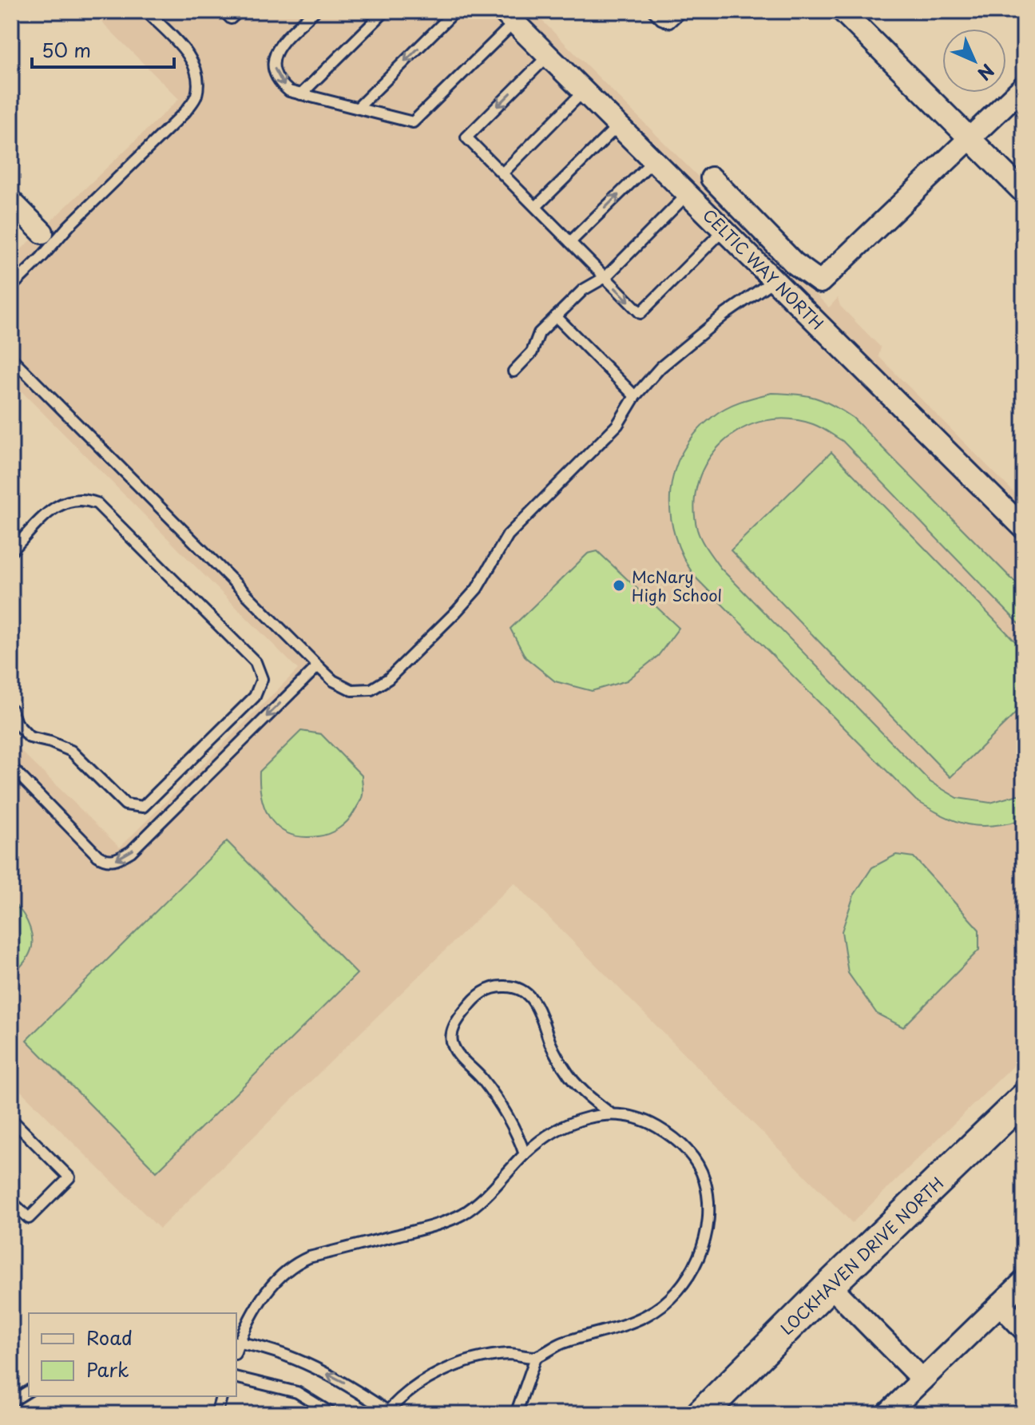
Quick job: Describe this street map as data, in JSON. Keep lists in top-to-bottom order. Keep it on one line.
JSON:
{"streets":{"street":["CELTIC WAY NORTH","LOCKHAVEN DRIVE NORTH"]},"places":["McNary High School"],"legend":["Road","Park"],"scale_bar":"50 m","north":"bottom right"}
